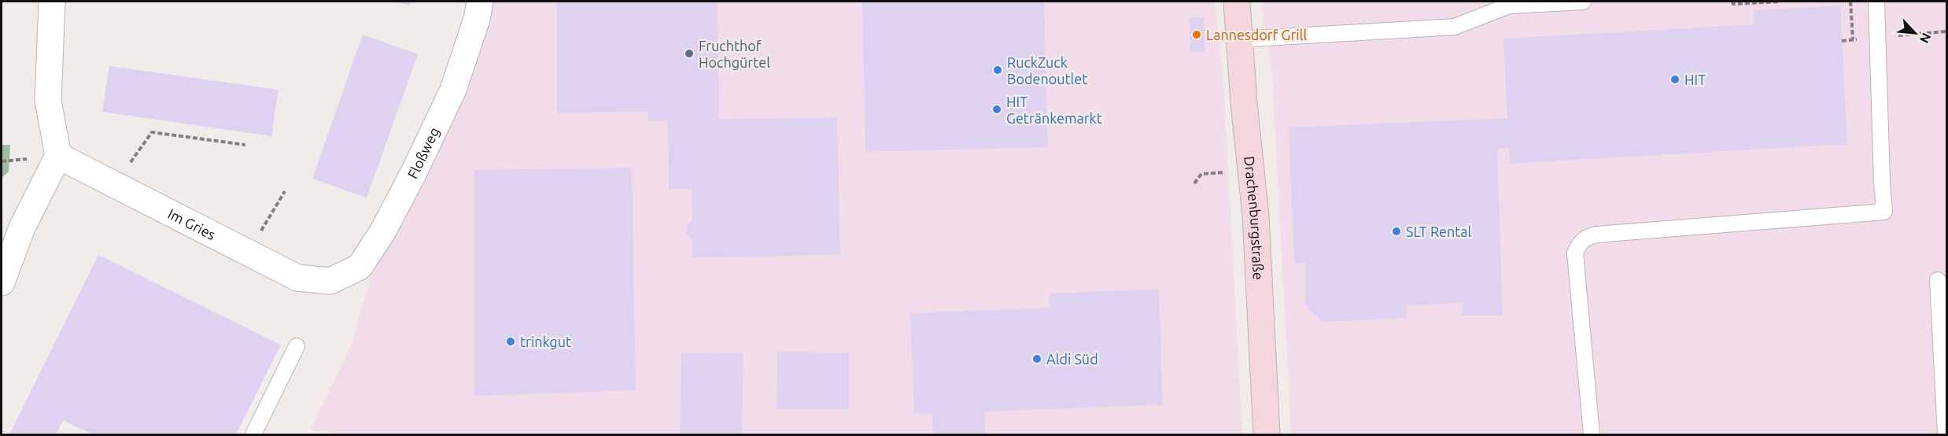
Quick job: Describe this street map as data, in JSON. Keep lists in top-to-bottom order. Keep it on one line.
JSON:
{"streets":{"street":["Floßweg","Drachenburgstraße","Im Gries"]},"crossings":[["Floßweg","Im Gries"]],"places":["Lannesdorf Grill","Fruchthof Hochgürtel","RuckZuck Bodenoutlet","HIT","HIT Getränkemarkt","SLT Rental","trinkgut","Aldi Süd"],"north":"bottom right"}
